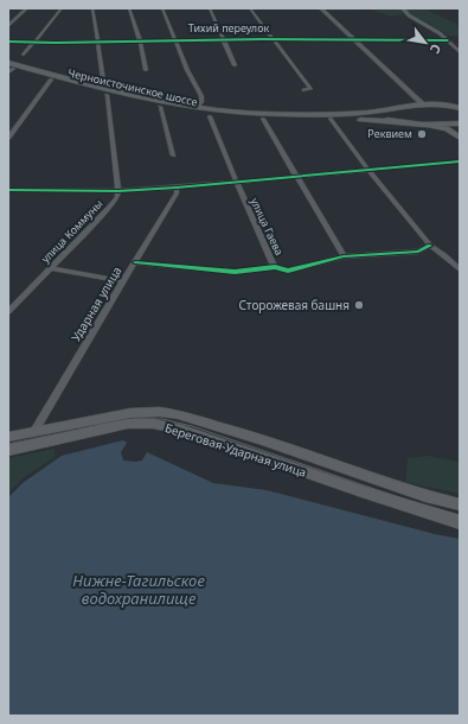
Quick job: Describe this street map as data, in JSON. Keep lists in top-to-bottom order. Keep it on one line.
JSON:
{"streets":{"main road":["Черноисточинское шоссе","Береговая-Ударная улица"],"street":["Тихий переулок","улица Гаева","улица Коммуны","Ударная улица"]},"crossings":[["Черноисточинское шоссе","улица Гаева"],["Ударная улица","Береговая-Ударная улица"]],"water":["Нижне-Тагильское водохранилище"],"places":["Реквием","Сторожевая башня"],"north":"bottom right"}
